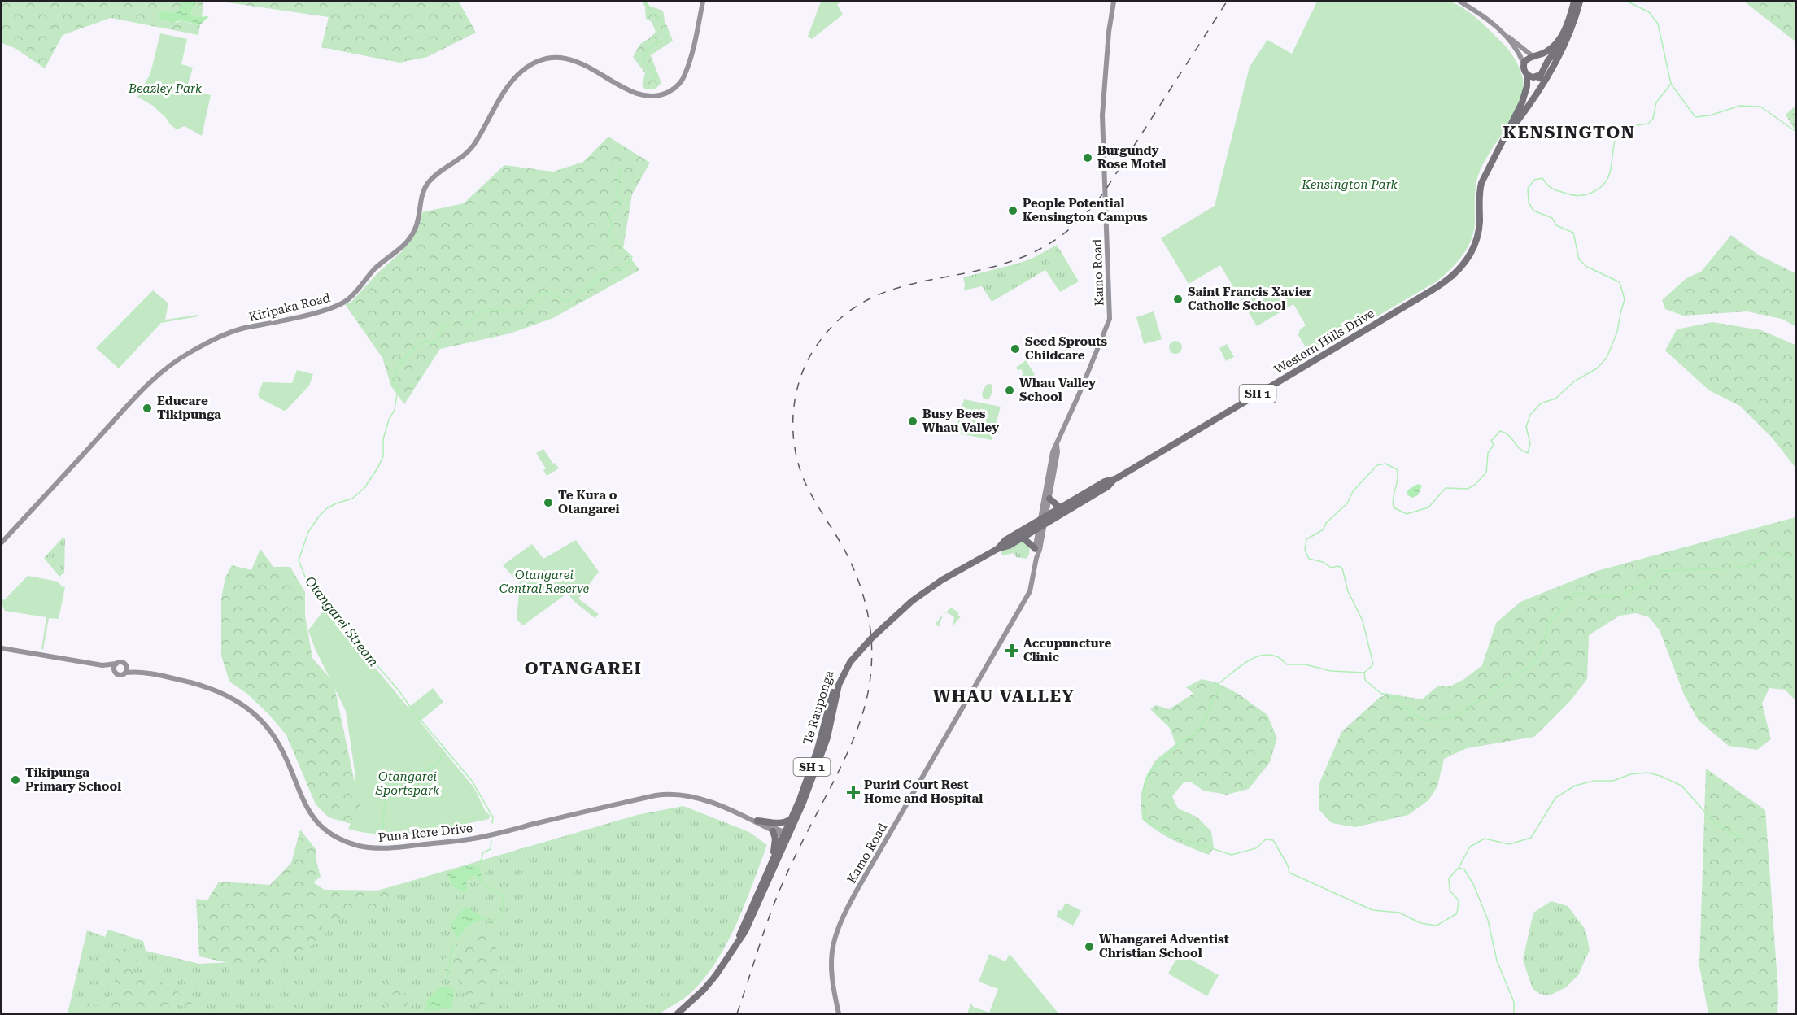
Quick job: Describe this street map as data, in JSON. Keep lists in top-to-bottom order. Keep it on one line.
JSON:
{"streets":{"highway":["Western Hills Drive","SH 1","Te Rauponga"],"main road":["Kamo Road","Kiripaka Road","Puna Rere Drive"]},"crossings":[["Kamo Road","Western Hills Drive"],["Kamo Road","Te Rauponga"],["Western Hills Drive","SH 1"],["Western Hills Drive","Te Rauponga"],["Te Rauponga","Puna Rere Drive"]],"districts":["KENSINGTON","OTANGAREI","WHAU VALLEY"],"water":["Otangarei Stream"],"parks":["Beazley Park","Kensington Park","Otangarei Central Reserve","Otangarei Sportspark"],"places":{"other":["Burgundy Rose Motel","People Potential Kensington Campus","Saint Francis Xavier Catholic School","Seed Sprouts Childcare","Whau Valley School","Educare Tikipunga","Busy Bees Whau Valley","Te Kura o Otangarei","Tikipunga Primary School","Whangarei Adventist Christian School"],"health":["Accupuncture Clinic","Puriri Court Rest Home and Hospital"]}}
